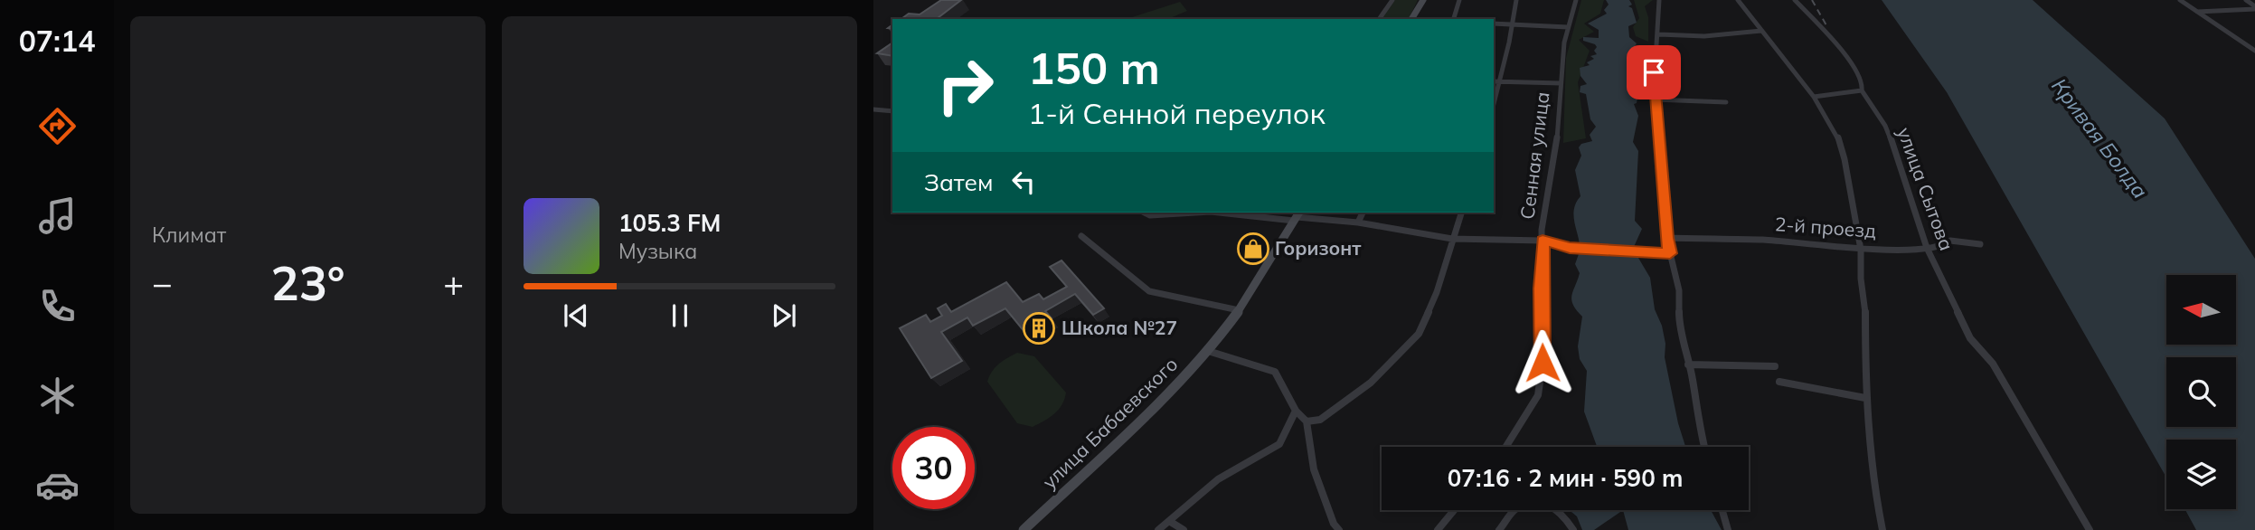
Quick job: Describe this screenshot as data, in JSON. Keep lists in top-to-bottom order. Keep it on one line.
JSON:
{"streets":{"main road":["улица Бабаевского"],"street":["Сенная улица","улица Сытова","2-й проезд"]},"crossings":[["улица Сытова","2-й проезд"]],"water":["Кривая Болда"],"places":{"shop":["Горизонт"],"building":["Школа №27"]},"north":"left","page":{"tabs":"07:14","tile":"Климат","turn":["150 m","1-й Сенной переулок"],"then":"Затем","song":["105.3 FM","Музыка"],"heat":["−","23°","+"],"limit":"30","trip":"07:16 · 2 мин · 590 m"}}
